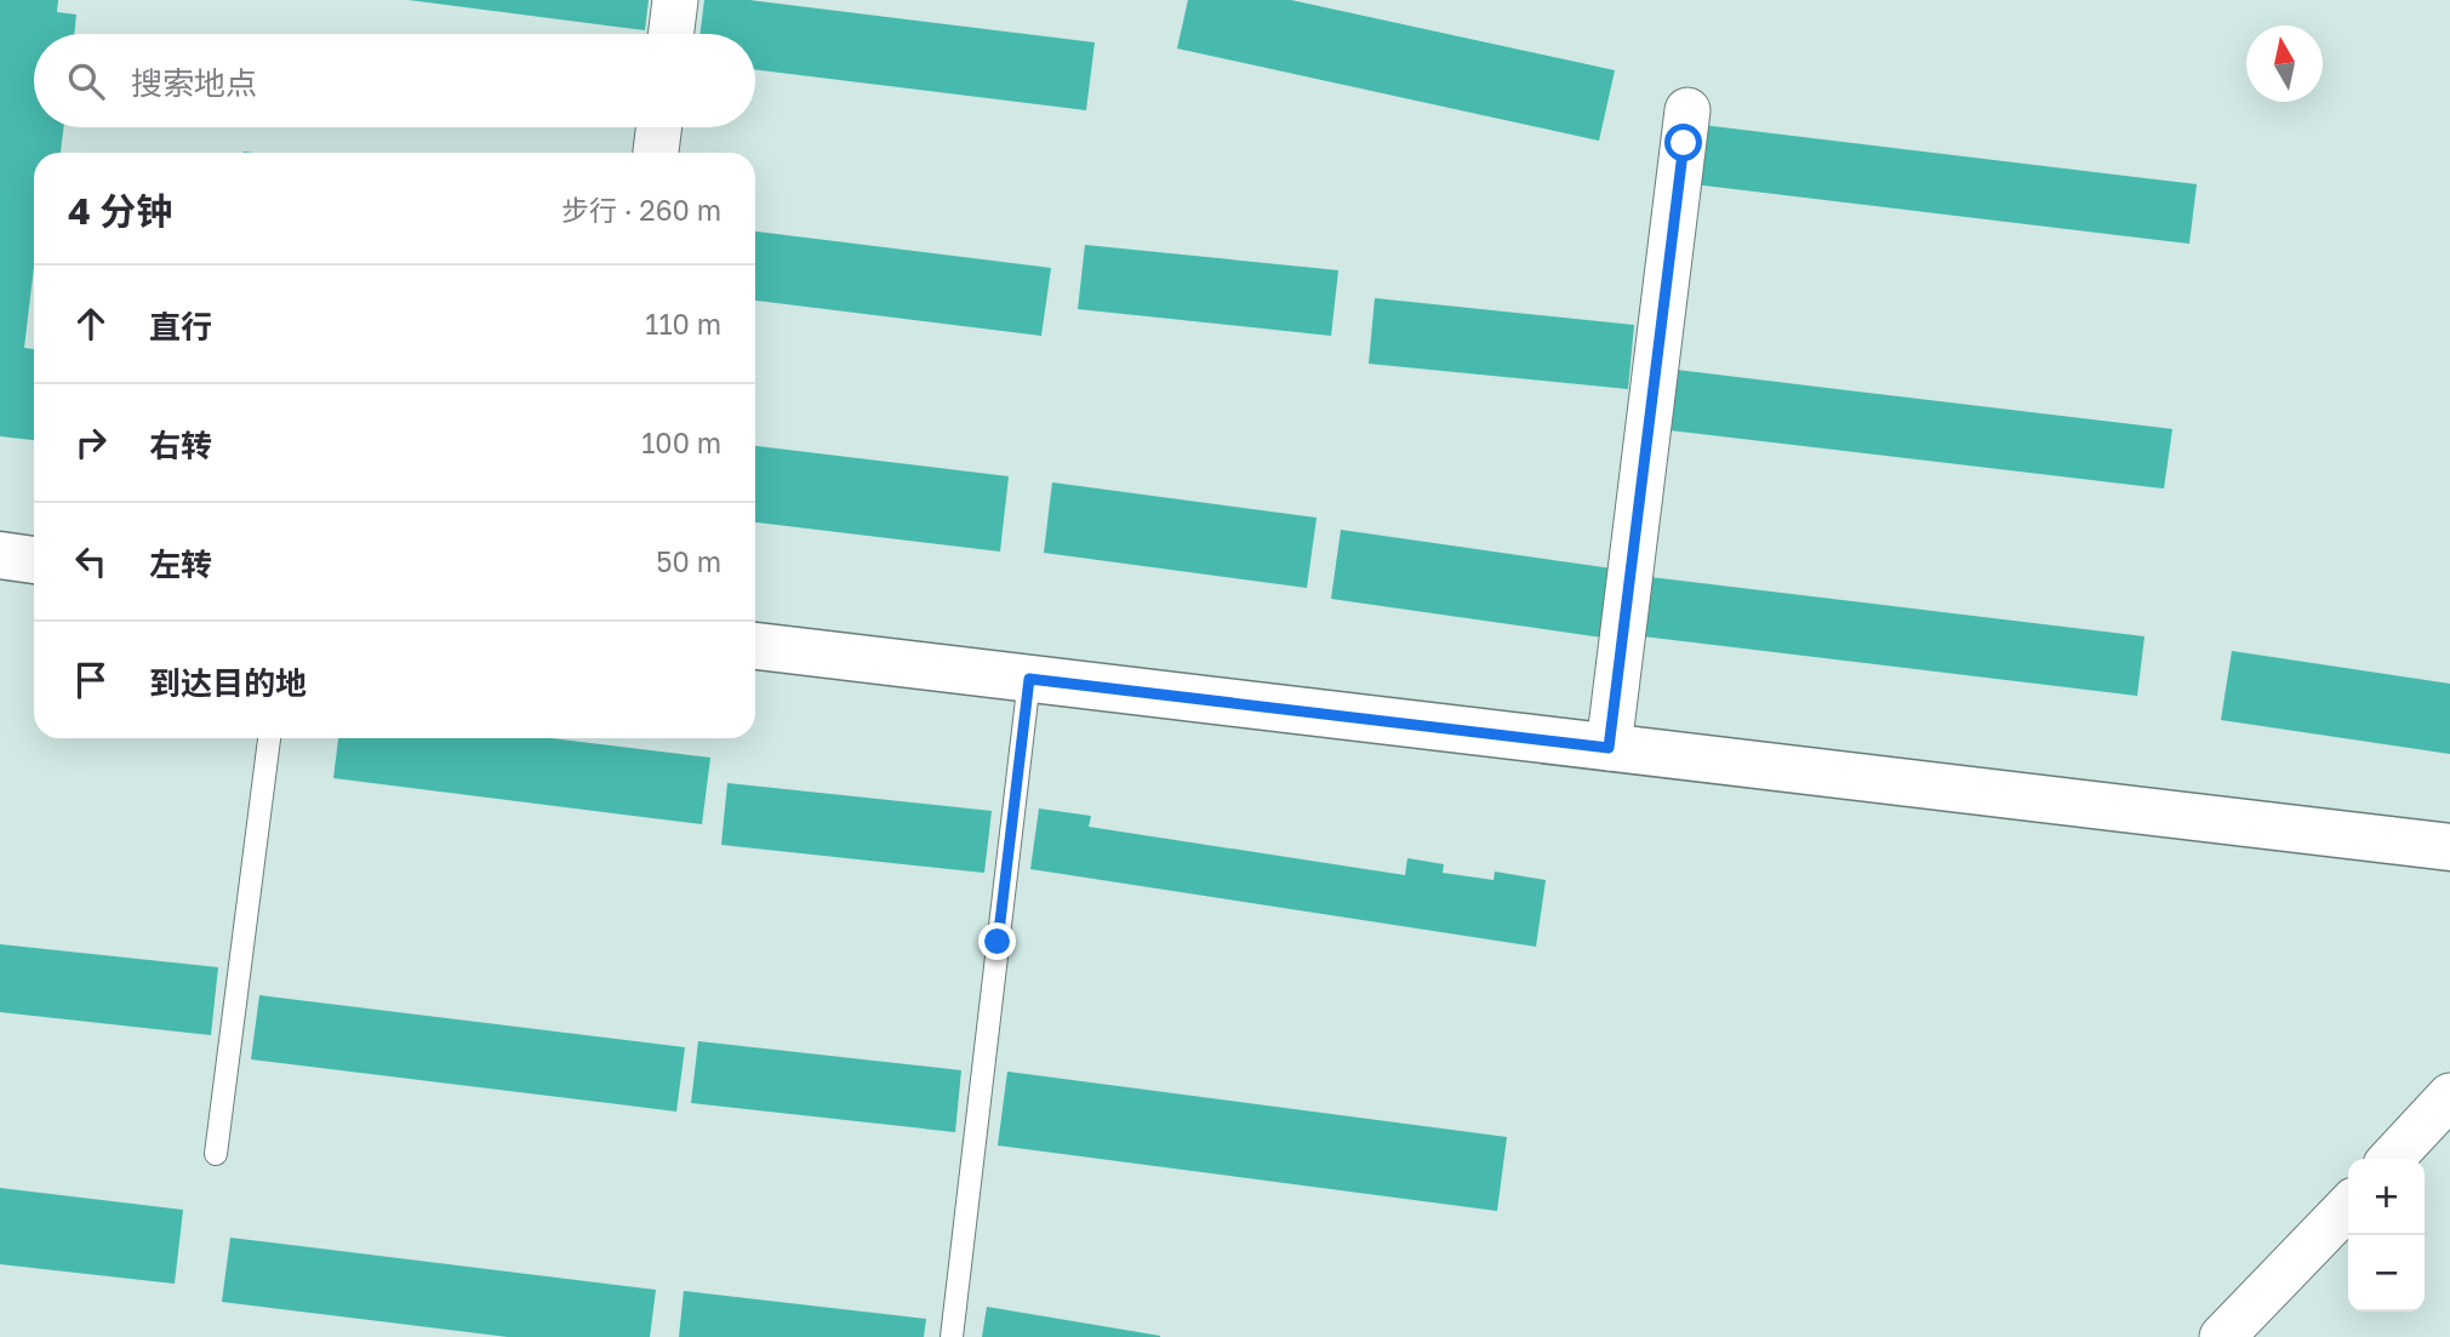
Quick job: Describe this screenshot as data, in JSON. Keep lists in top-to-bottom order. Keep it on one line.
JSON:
{"north":"top","page":{"search":"搜索地点","heading":["4 分钟","步行 · 260 m"],"list":[["直行","110 m"],["右转","100 m"],["左转","50 m"],"到达目的地"],"map_buttons":["+","−"]}}
